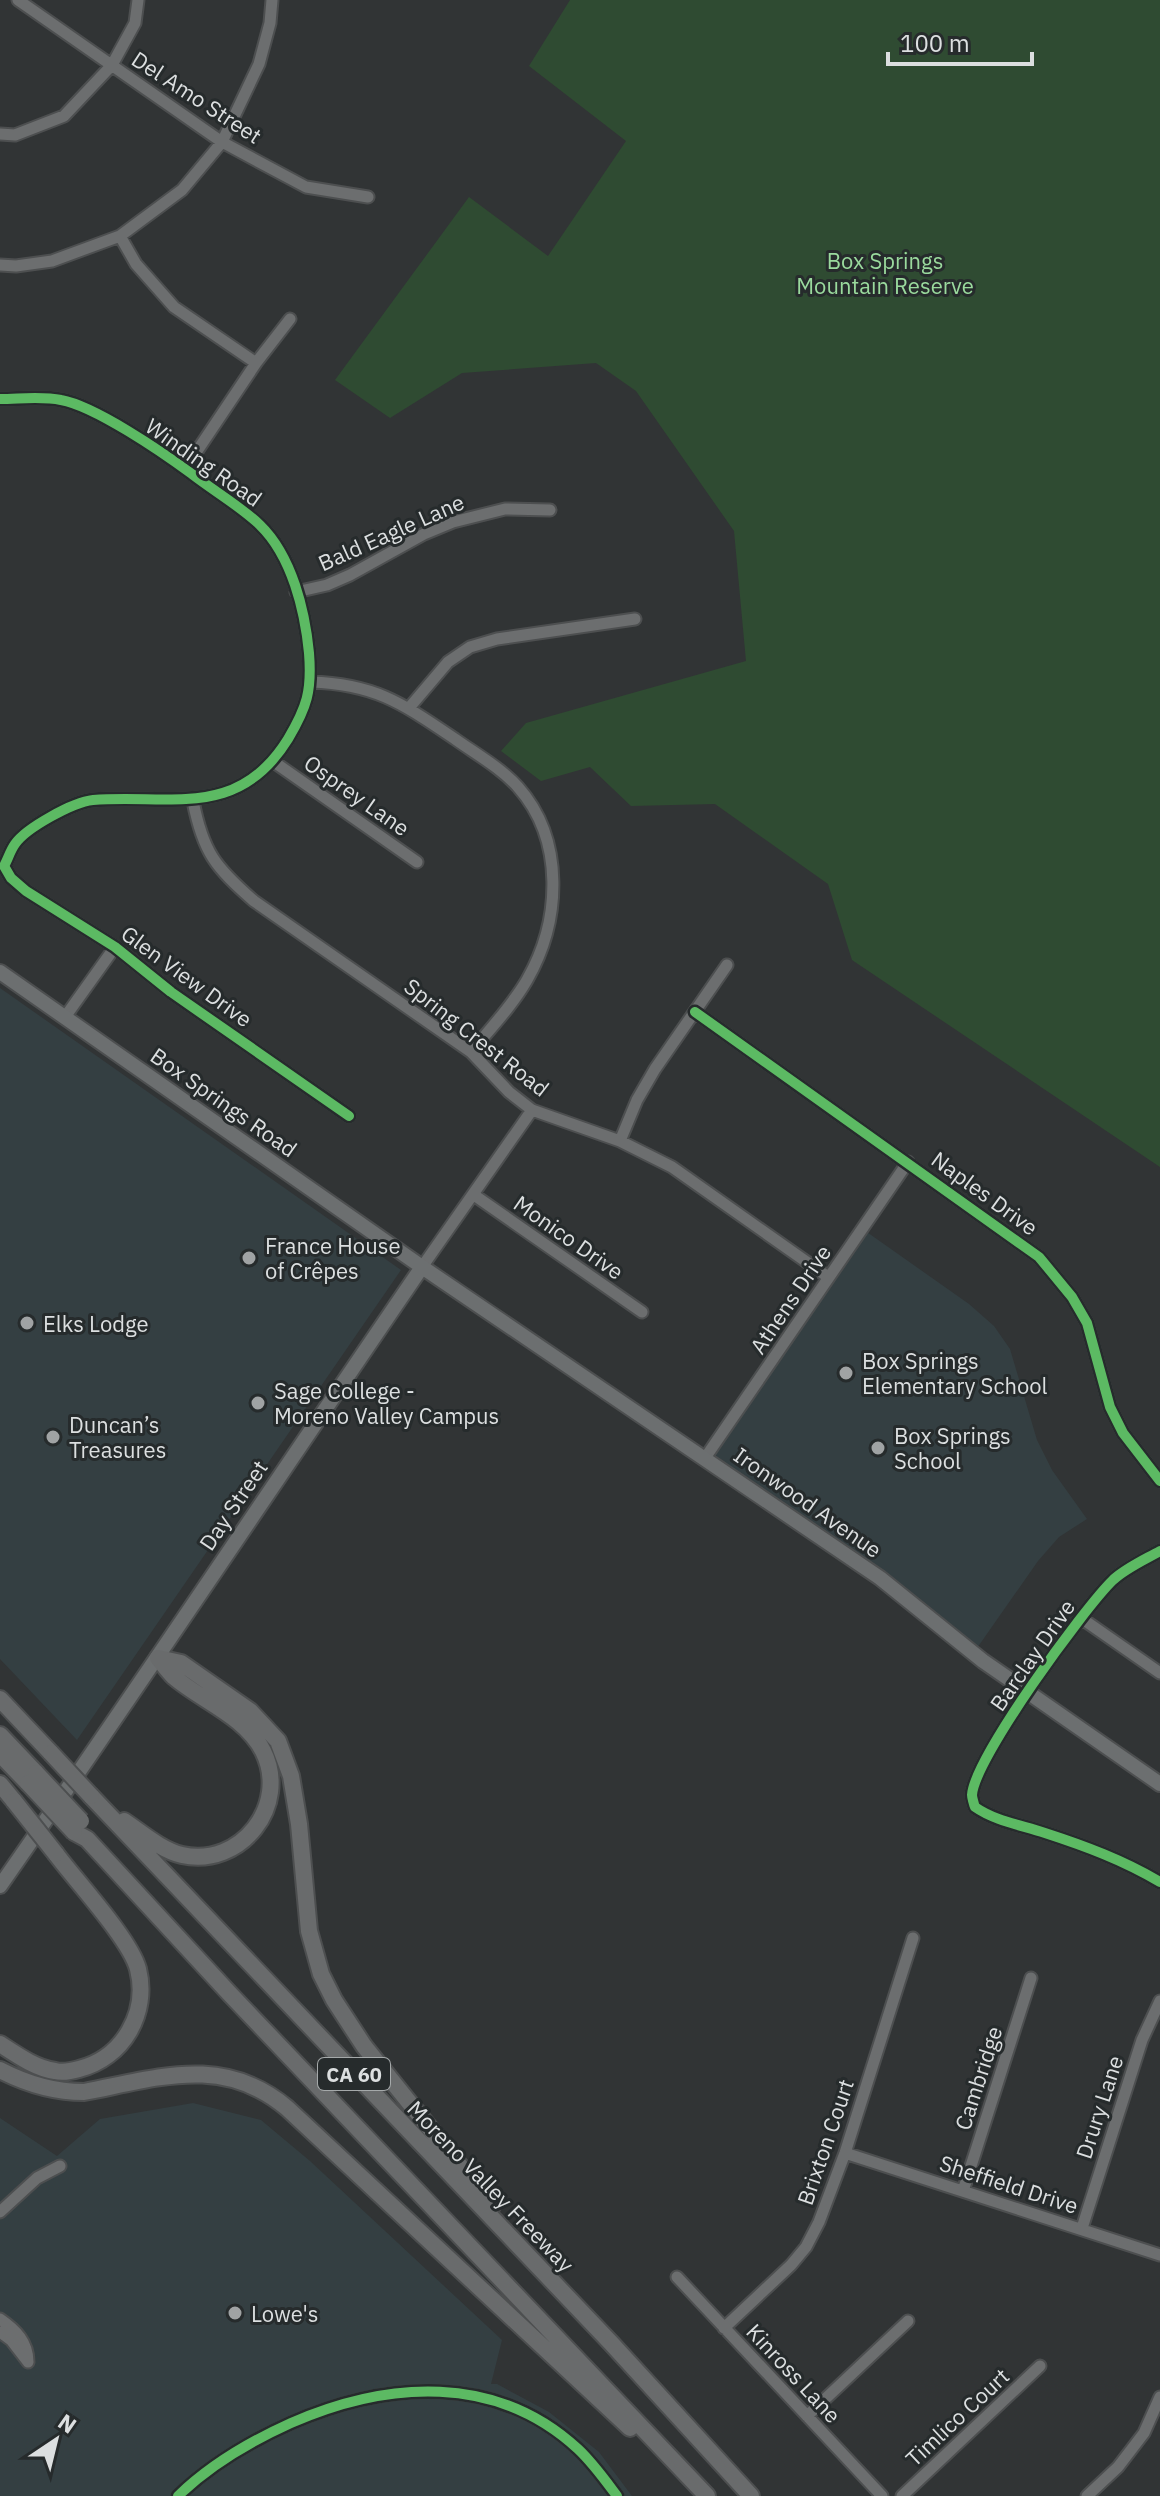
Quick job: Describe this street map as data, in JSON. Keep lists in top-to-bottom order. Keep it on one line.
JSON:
{"streets":{"highway":["CA 60","Moreno Valley Freeway"],"main road":["Box Springs Road","Ironwood Avenue","Day Street"],"street":["Del Amo Street","Winding Road","Bald Eagle Lane","Osprey Lane","Glen View Drive","Spring Crest Road","Naples Drive","Monico Drive","Athens Drive","Barclay Drive","Cambridge","Drury Lane","Brixton Court","Sheffield Drive","Kinross Lane","Timlico Court"]},"crossings":[["Winding Road","Bald Eagle Lane"],["Winding Road","Osprey Lane"],["Winding Road","Glen View Drive"],["Winding Road","Spring Crest Road"],["Spring Crest Road","Athens Drive"],["Spring Crest Road","Day Street"],["Box Springs Road","Ironwood Avenue"],["Box Springs Road","Day Street"],["Naples Drive","Athens Drive"],["Monico Drive","Day Street"],["Athens Drive","Ironwood Avenue"],["Ironwood Avenue","Day Street"],["Ironwood Avenue","Barclay Drive"],["Cambridge","Sheffield Drive"],["Drury Lane","Sheffield Drive"],["Brixton Court","Sheffield Drive"],["Brixton Court","Kinross Lane"]],"parks":["Box Springs Mountain Reserve"],"places":["France House of Crêpes","Elks Lodge","Box Springs Elementary School","Sage College - Moreno Valley Campus","Duncan’s Treasures","Box Springs School","Lowe's"],"scale_bar":"100 m","north":"top right"}
